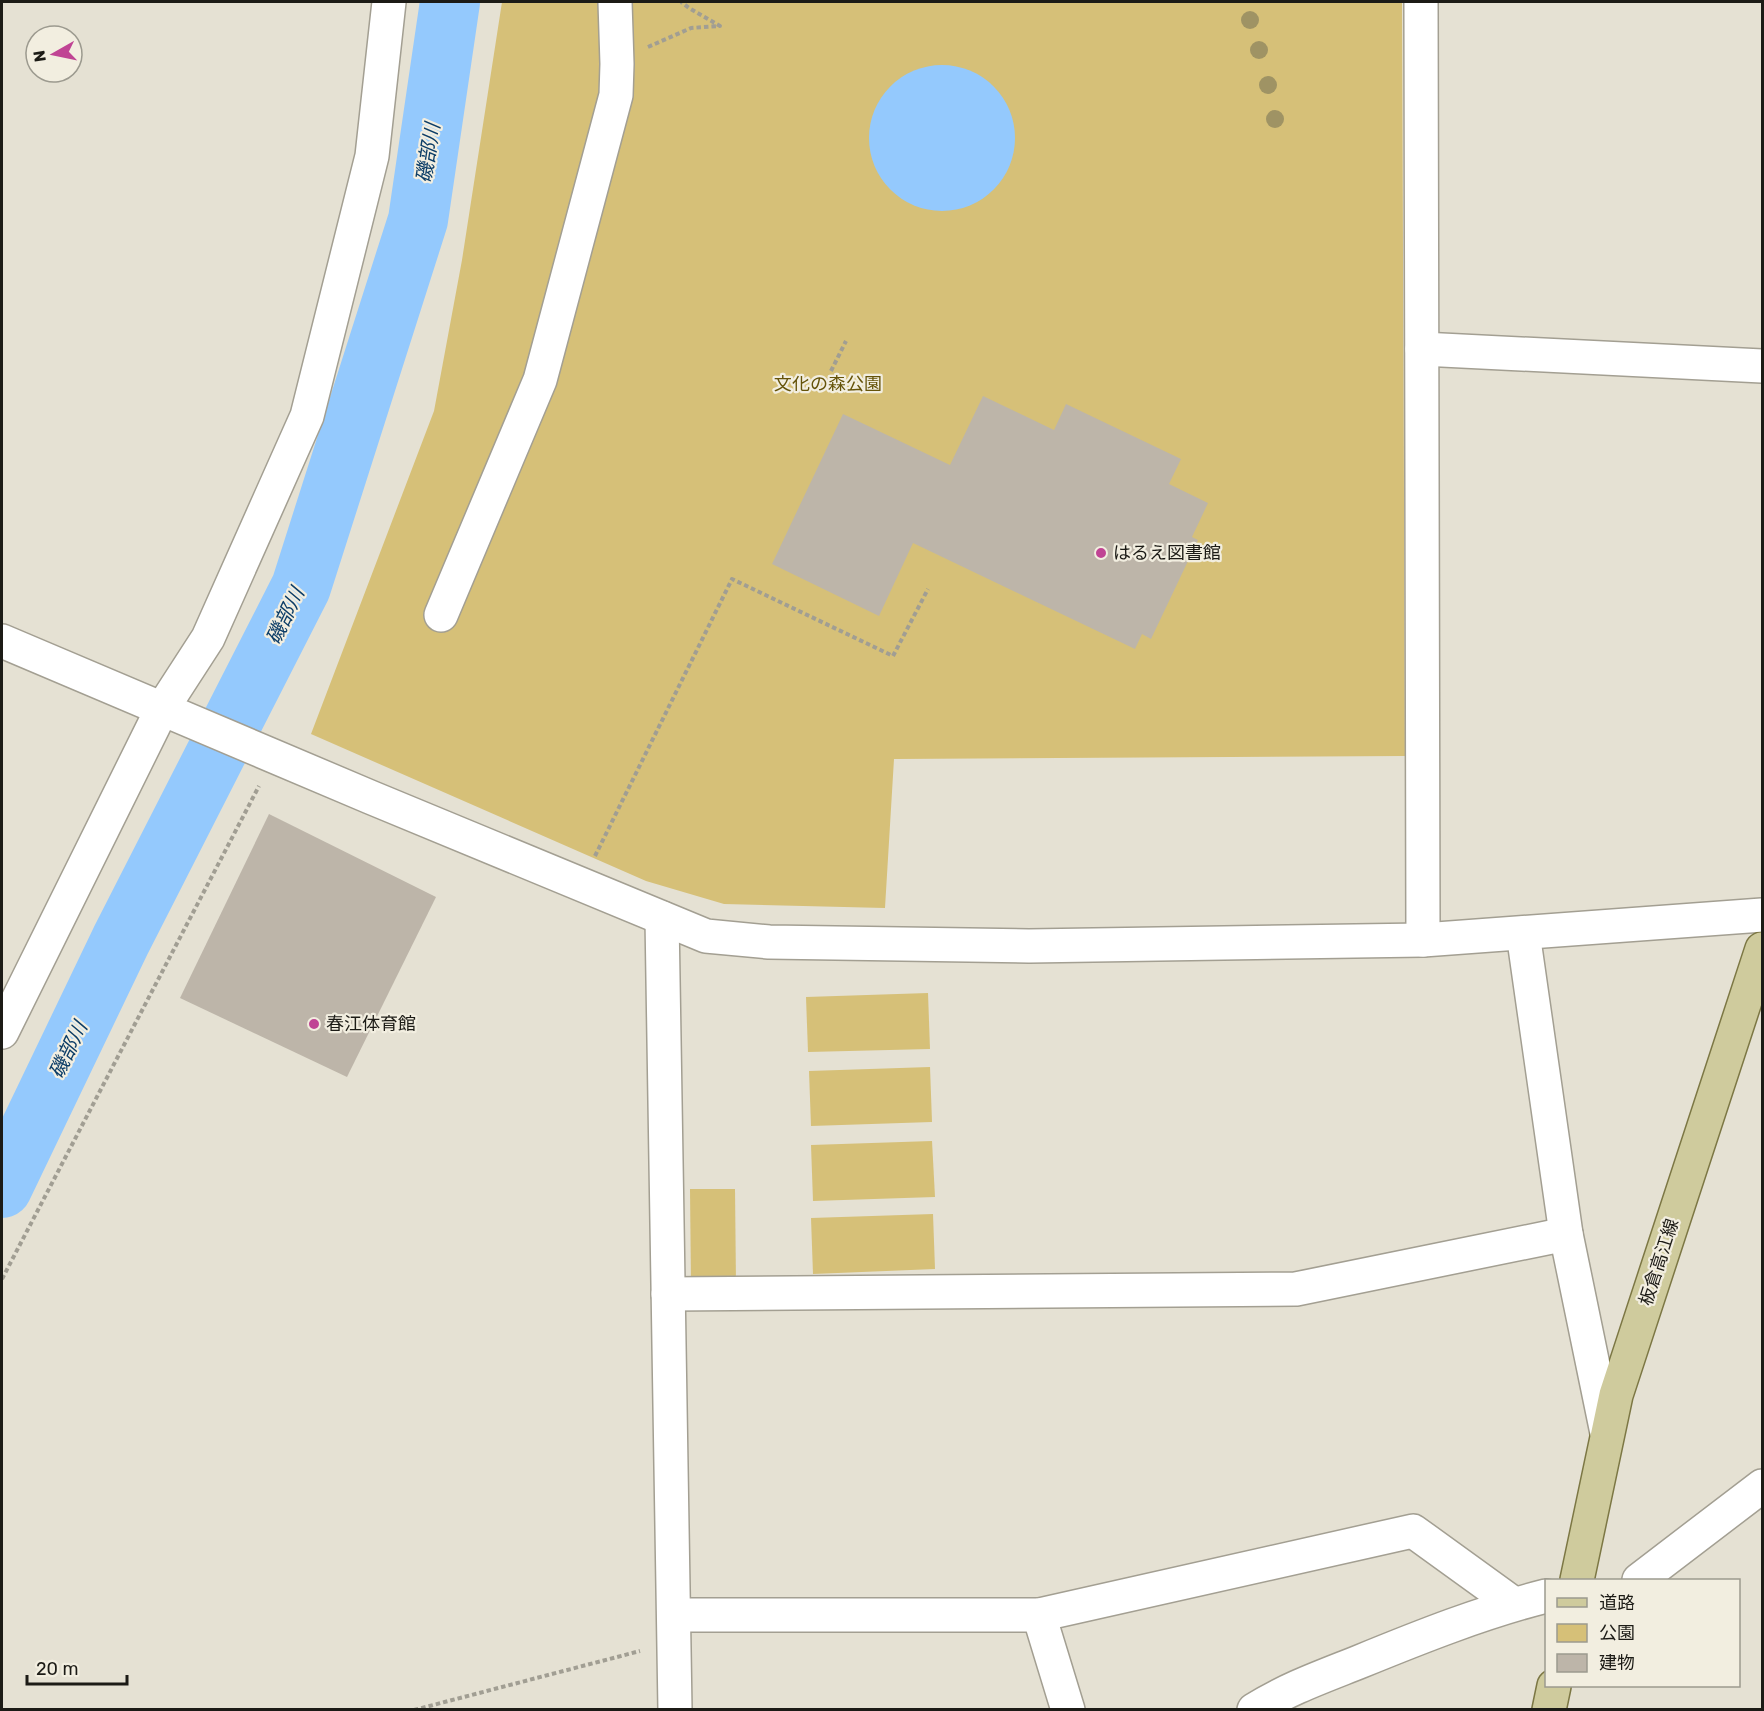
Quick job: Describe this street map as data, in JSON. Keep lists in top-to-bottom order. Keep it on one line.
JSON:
{"streets":{"main road":["板倉高江線"]},"water":["磯部川"],"parks":["文化の森公園"],"places":["はるえ図書館","春江体育館"],"legend":["道路","公園","建物"],"scale_bar":"20 m","north":"left"}
